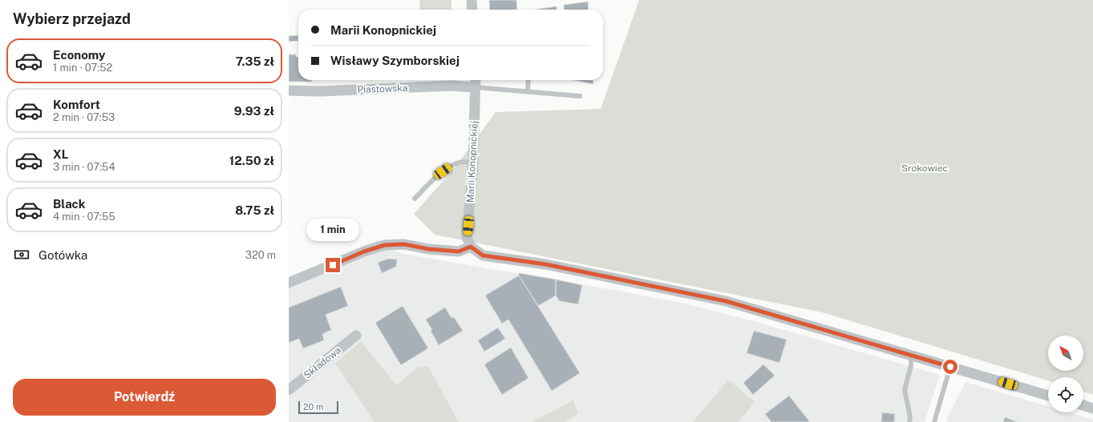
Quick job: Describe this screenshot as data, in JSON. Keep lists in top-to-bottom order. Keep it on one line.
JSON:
{"streets":{"street":["Piastowska","Marii Konopnickiej","Składowa"]},"crossings":[["Piastowska","Marii Konopnickiej"]],"parks":["Srokowiec"],"scale_bar":"20 m","north":"top left","page":{"heading":"Wybierz przejazd","banner":["Marii Konopnickiej","Wisławy Szymborskiej"],"list":[{"name":"Economy","note":"1 min · 07:52","value":"7.35 zł"},{"name":"Komfort","note":"2 min · 07:53","value":"9.93 zł"},{"name":"XL","note":"3 min · 07:54","value":"12.50 zł"},{"name":"Black","note":"4 min · 07:55","value":"8.75 zł"}],"bubble":"1 min","pay":["Gotówka","320 m"],"buttons":"Potwierdź","scale":"20 m"}}
